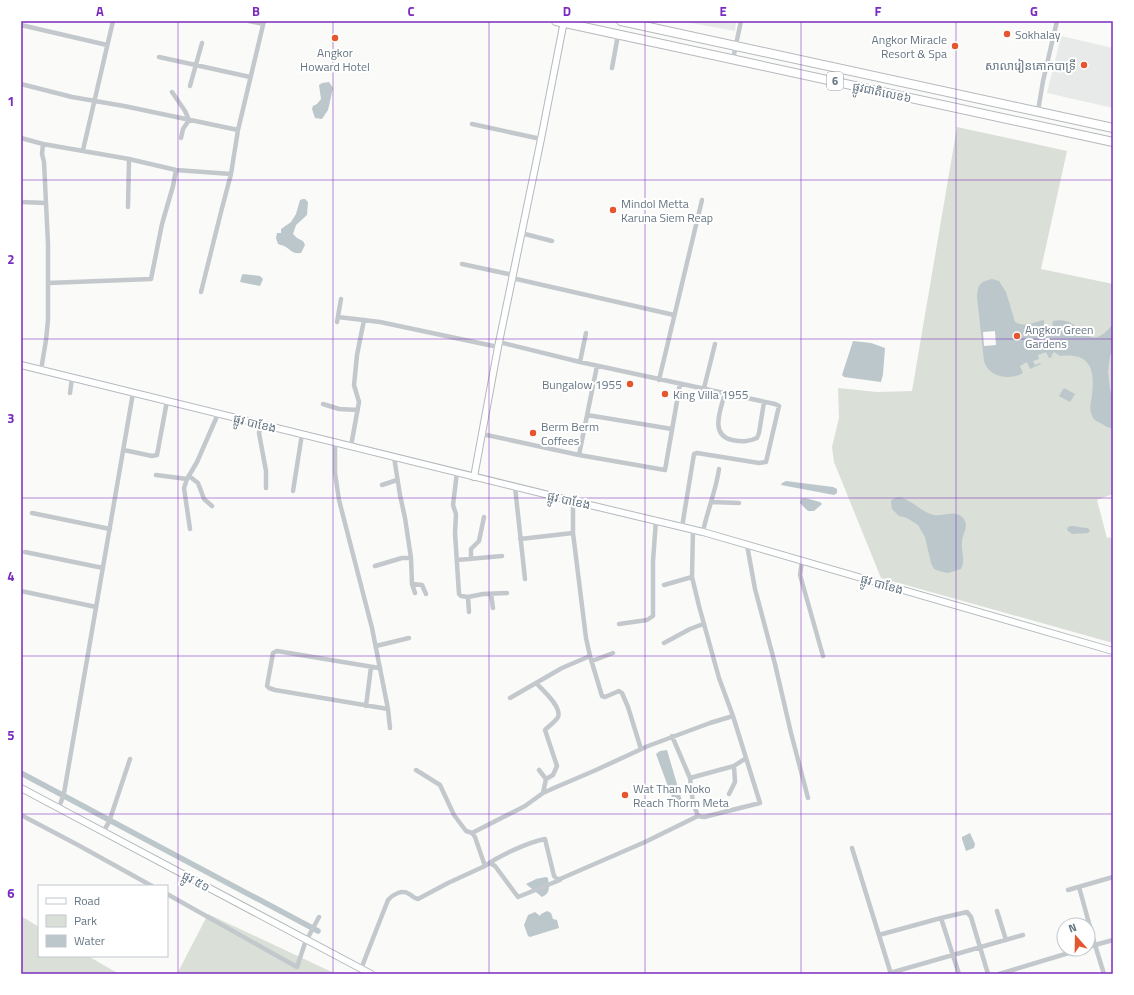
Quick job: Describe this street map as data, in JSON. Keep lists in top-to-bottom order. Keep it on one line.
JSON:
{"streets":{"highway":["6","ផ្លូវជាតិលេខ៦"],"street":["ផ្លូវ បាខែង","ផ្លូវ ៥១"]},"places":["Sokhalay","Angkor Howard Hotel","Angkor Miracle Resort & Spa","សាលារៀនគោកបាទ្រី","Mindol Metta Karuna Siem Reap","Angkor Green Gardens","Bungalow 1955","King Villa 1955","Berm Berm Coffees","Wat Than Noko Reach Thorm Meta"],"legend":["Road","Park","Water"],"north":"top","grid":{"columns":["A","B","C","D","E","F","G"],"rows":["1","2","3","4","5","6"]}}
